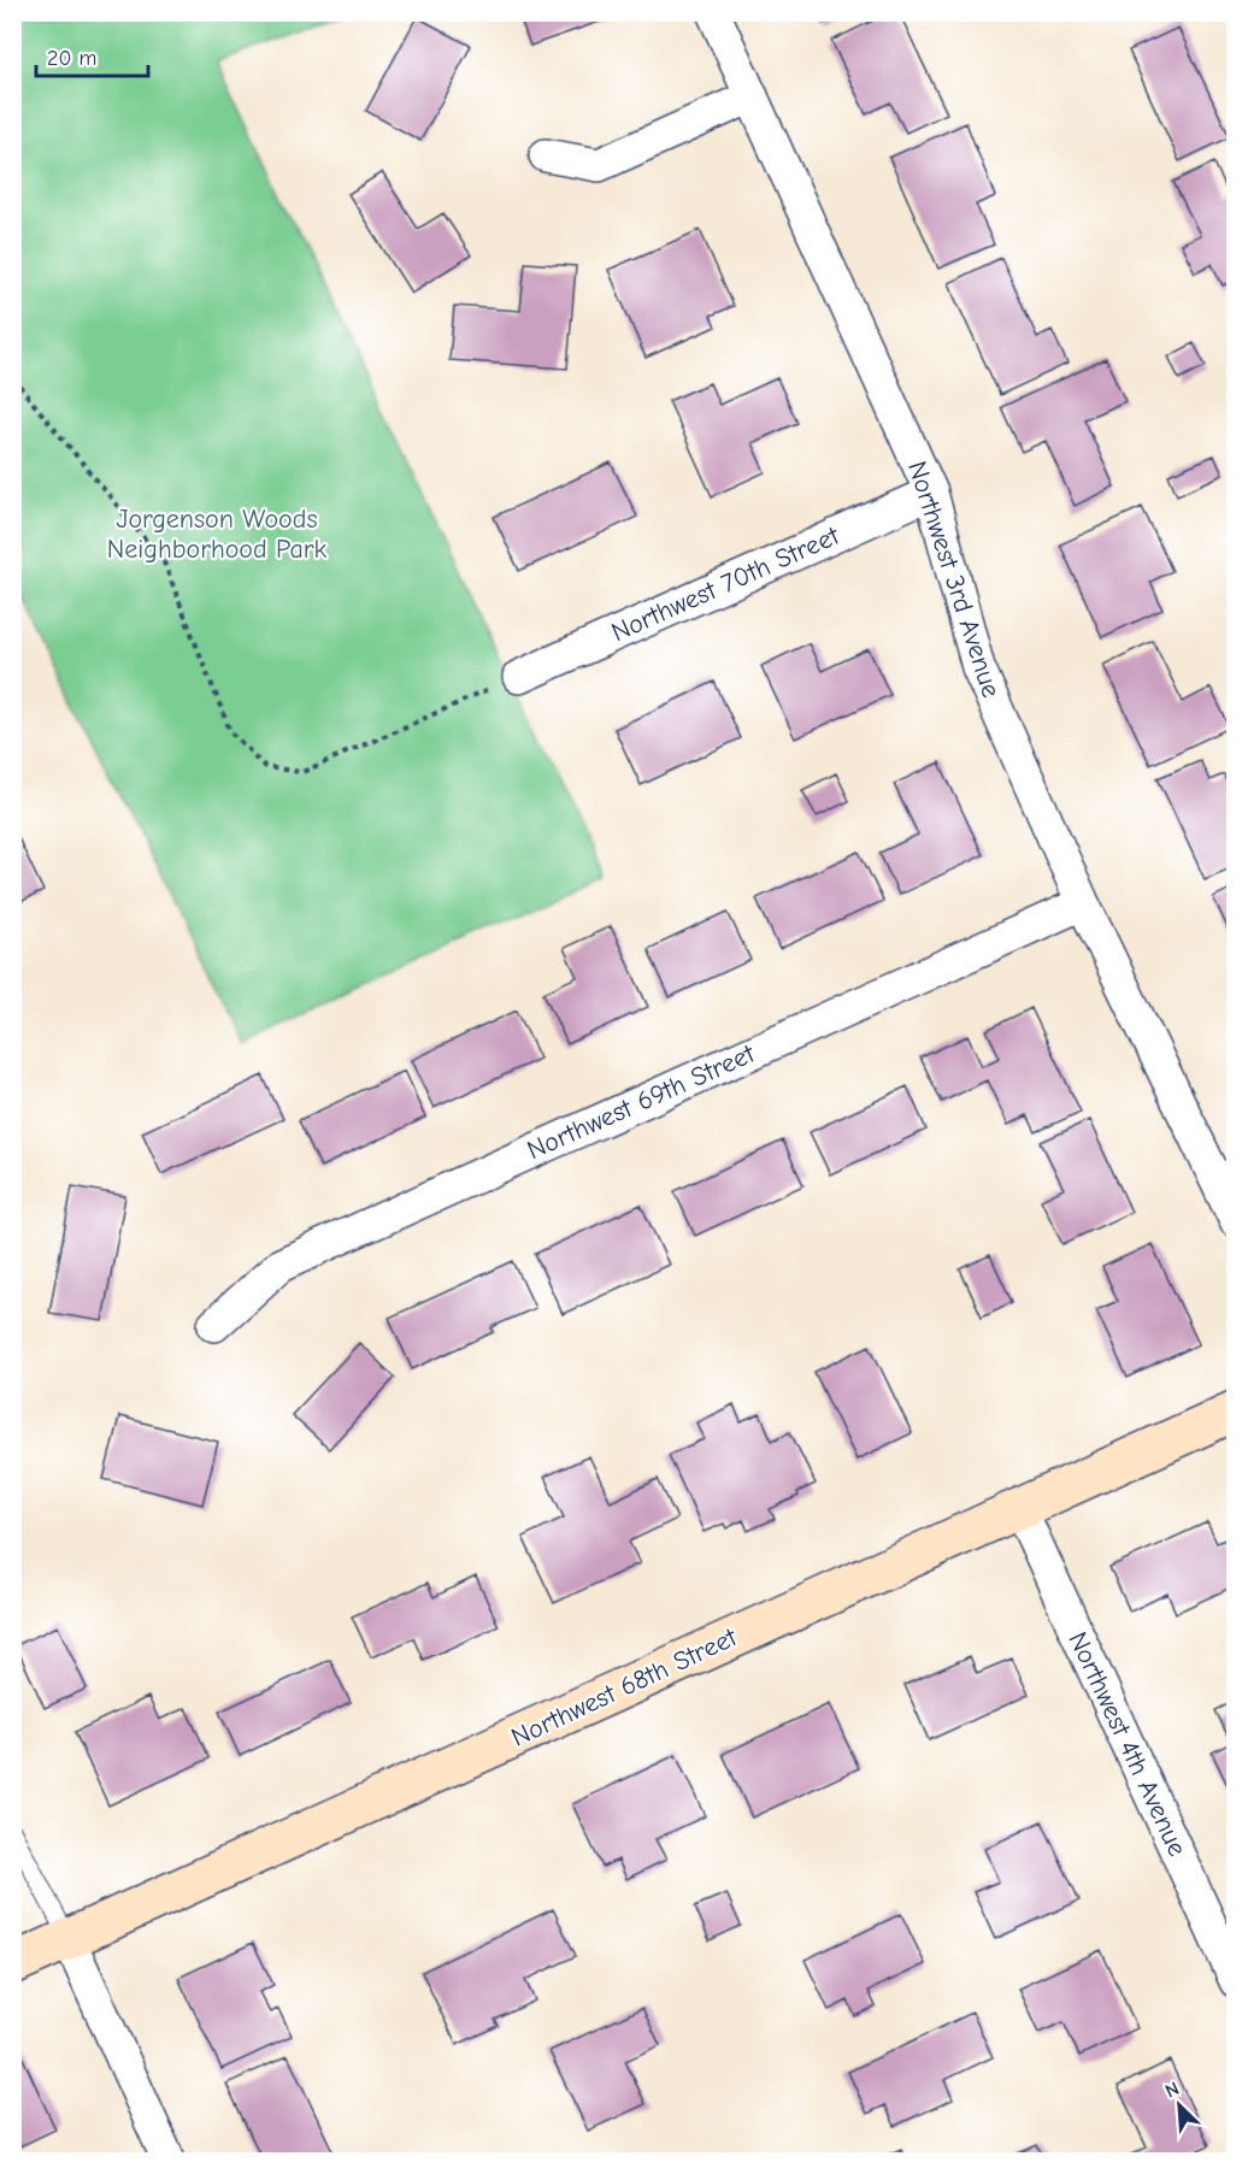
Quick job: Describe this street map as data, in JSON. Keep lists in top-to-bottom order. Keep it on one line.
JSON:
{"streets":{"street":["Northwest 3rd Avenue","Northwest 70th Street","Northwest 69th Street","Northwest 68th Street","Northwest 4th Avenue"]},"crossings":[["Northwest 3rd Avenue","Northwest 70th Street"],["Northwest 3rd Avenue","Northwest 69th Street"],["Northwest 68th Street","Northwest 4th Avenue"]],"parks":["Jorgenson Woods Neighborhood Park"],"scale_bar":"20 m","north":"top left"}
